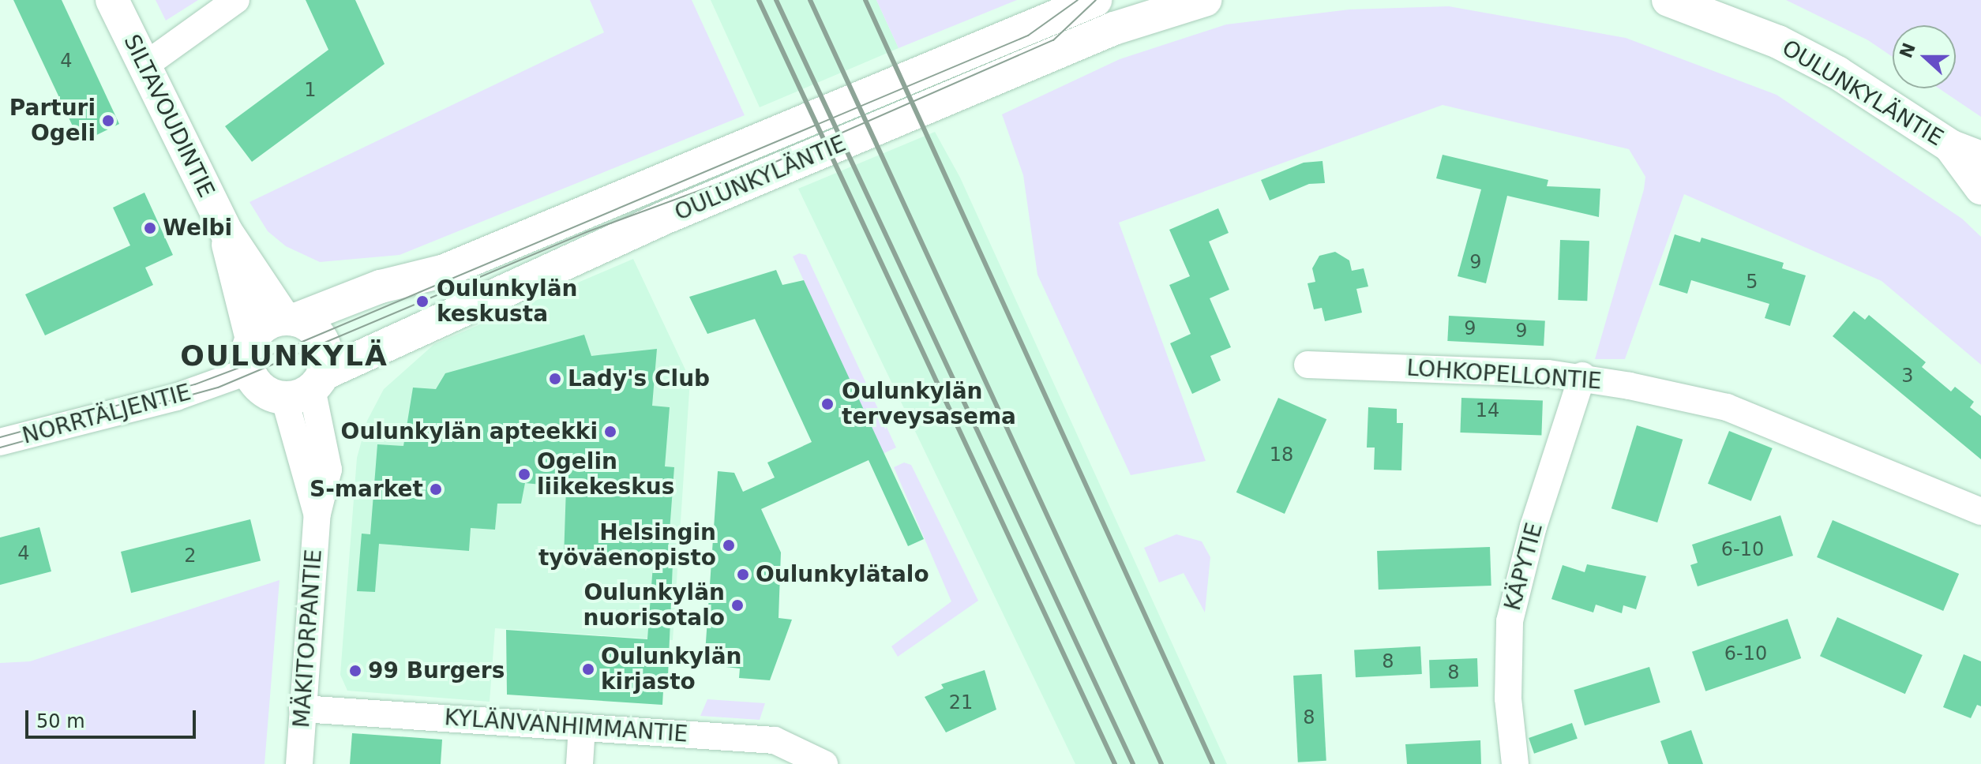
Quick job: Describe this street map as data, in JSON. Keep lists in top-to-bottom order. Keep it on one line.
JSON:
{"streets":{"main road":["OULUNKYLÄNTIE","SILTAVOUDINTIE"],"street":["LOHKOPELLONTIE","NORRTÄLJENTIE","KÄPYTIE","MÄKITORPANTIE","KYLÄNVANHIMMANTIE"]},"crossings":[["OULUNKYLÄNTIE","SILTAVOUDINTIE"],["OULUNKYLÄNTIE","NORRTÄLJENTIE"],["OULUNKYLÄNTIE","MÄKITORPANTIE"],["SILTAVOUDINTIE","NORRTÄLJENTIE"],["SILTAVOUDINTIE","MÄKITORPANTIE"],["LOHKOPELLONTIE","KÄPYTIE"],["NORRTÄLJENTIE","MÄKITORPANTIE"],["MÄKITORPANTIE","KYLÄNVANHIMMANTIE"]],"districts":["OULUNKYLÄ"],"places":["Parturi Ogeli","Welbi","Oulunkylän keskusta","Lady's Club","Oulunkylän terveysasema","Oulunkylän apteekki","Ogelin liikekeskus","S-market","Helsingin työväenopisto","Oulunkylätalo","Oulunkylän nuorisotalo","Oulunkylän kirjasto","99 Burgers"],"house_numbers":["4","1","9","5","9","9","3","14","18","6-10","4","2","6-10","8","8","21","8"],"scale_bar":"50 m","north":"left"}
